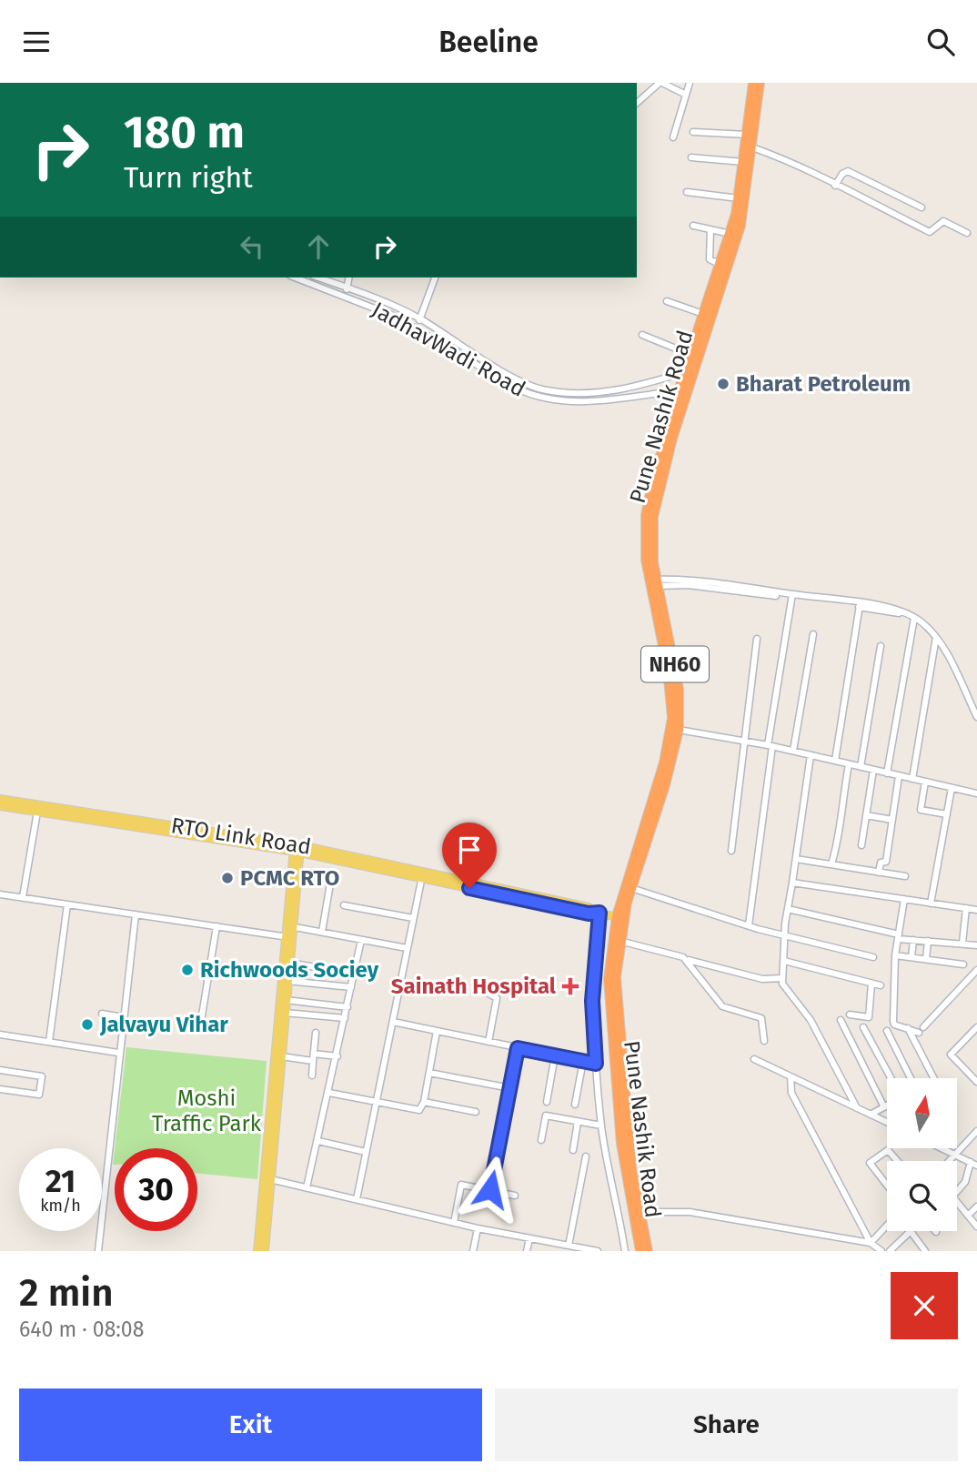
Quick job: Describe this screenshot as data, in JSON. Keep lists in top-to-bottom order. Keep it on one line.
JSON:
{"streets":{"highway":["Pune Nashik Road","NH60"],"main road":["RTO Link Road"],"street":["JadhavWadi Road"]},"crossings":[["JadhavWadi Road","Pune Nashik Road"],["Pune Nashik Road","RTO Link Road"]],"parks":["Moshi Traffic Park"],"places":{"other":["Bharat Petroleum","PCMC RTO","Richwoods Sociey","Jalvayu Vihar"],"health":["Sainath Hospital"]},"north":"top","page":{"header":"Beeline","turn":["180 m","Turn right"],"speed":"21 km/h","limit":"30","heading":["2 min","640 m · 08:08"],"buttons":["Exit","Share"]}}
